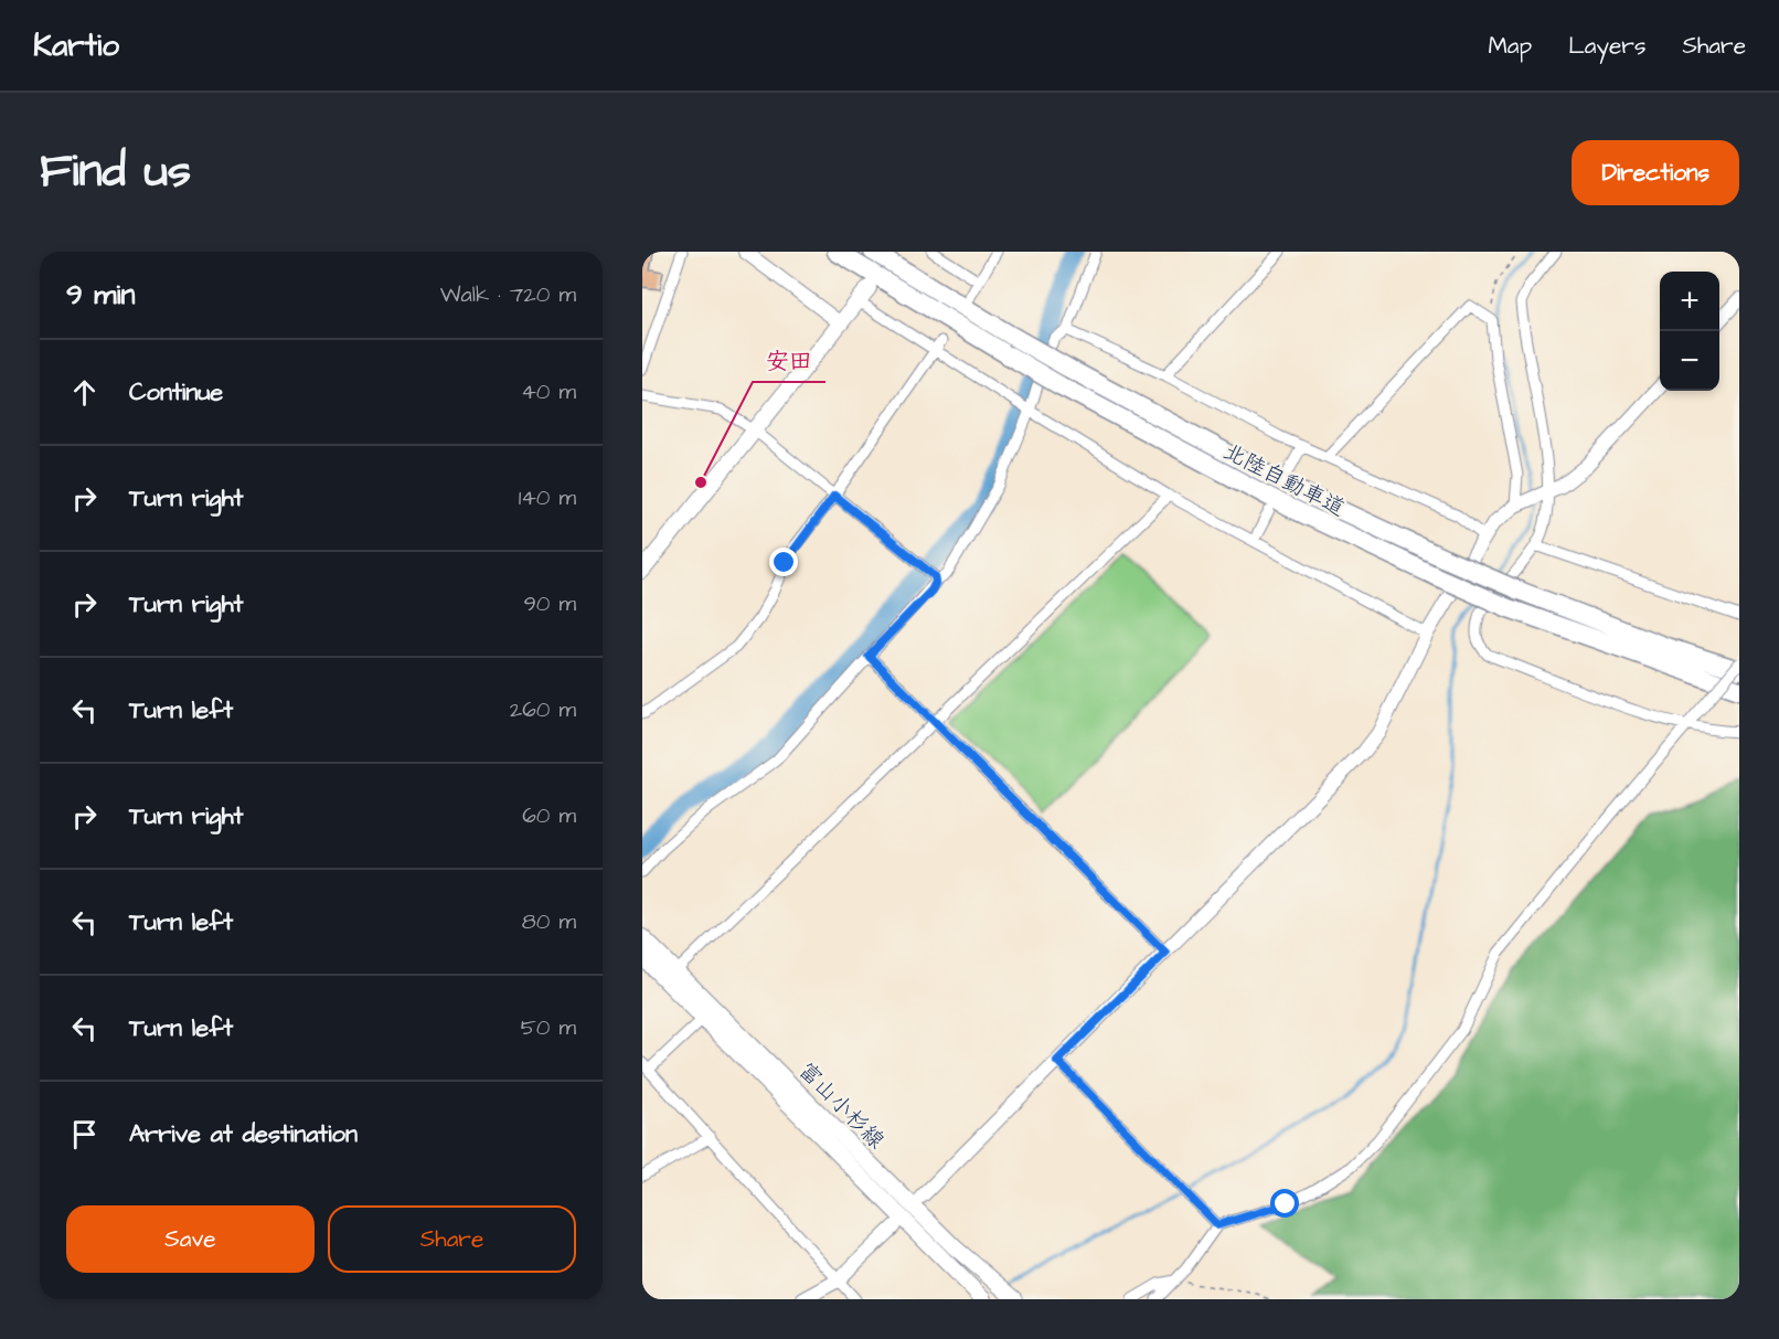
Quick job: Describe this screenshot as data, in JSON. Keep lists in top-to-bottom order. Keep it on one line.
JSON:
{"streets":{"highway":["北陸自動車道"],"main road":["富山小杉線"]},"places":["安田"],"page":{"header":"Kartio","nav":["Map","Layers","Share"],"title":"Find us","buttons":["Directions",["Save","Share"]],"heading":["9 min","Walk · 720 m"],"map_buttons":["+","−"],"list":[["Continue","40 m"],["Turn right","140 m"],["Turn right","90 m"],["Turn left","260 m"],["Turn right","60 m"],["Turn left","80 m"],["Turn left","50 m"],"Arrive at destination"]}}
